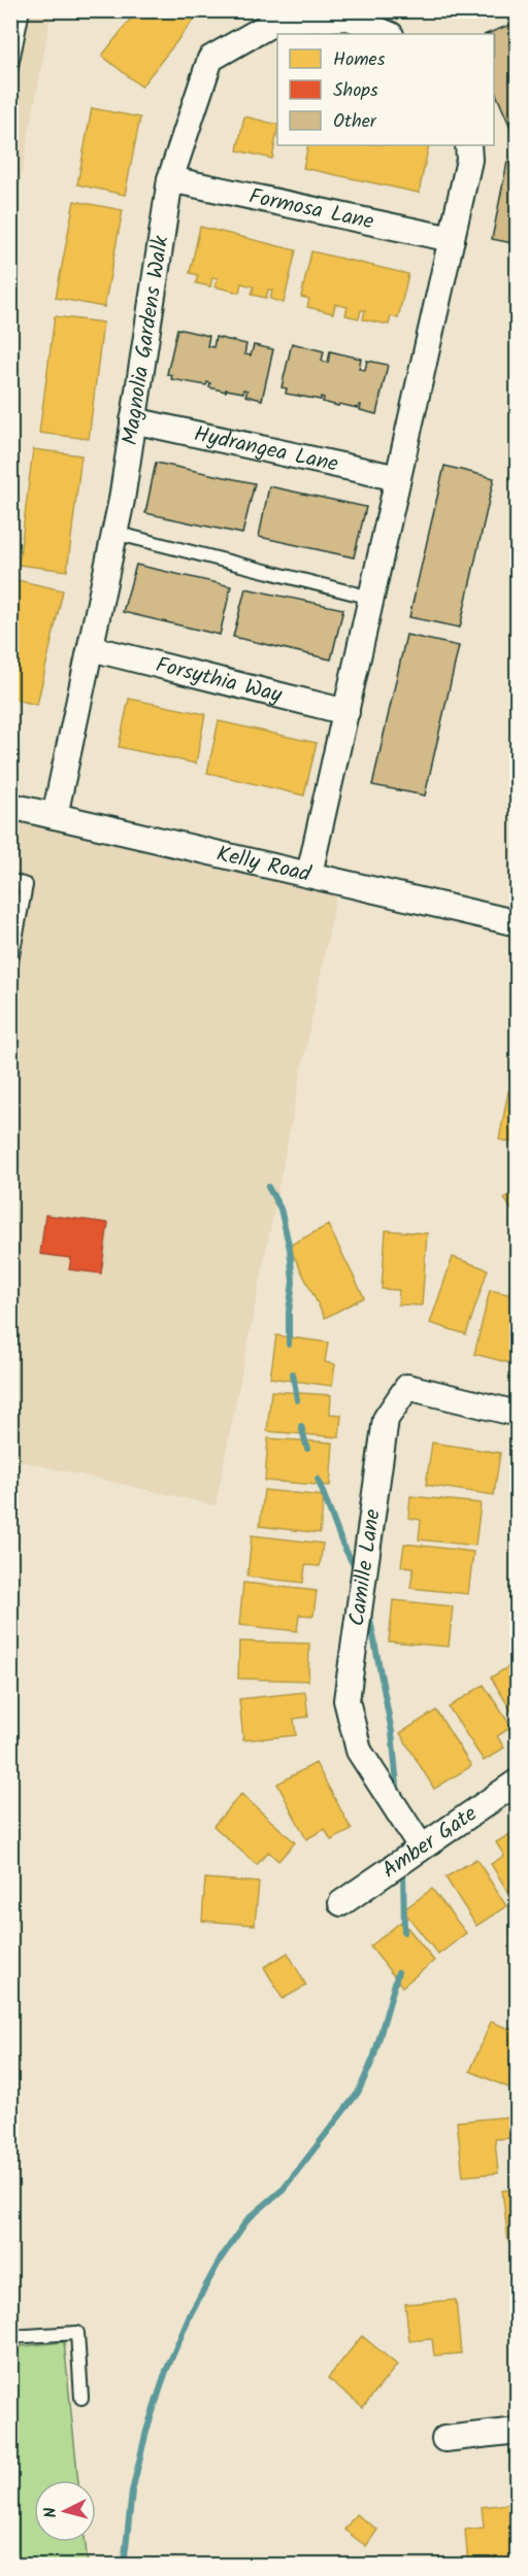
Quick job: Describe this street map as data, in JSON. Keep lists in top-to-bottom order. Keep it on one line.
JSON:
{"streets":{"street":["Formosa Lane","Magnolia Gardens Walk","Hydrangea Lane","Forsythia Way","Kelly Road","Camille Lane","Amber Gate"]},"crossings":[["Formosa Lane","Magnolia Gardens Walk"],["Magnolia Gardens Walk","Hydrangea Lane"],["Magnolia Gardens Walk","Forsythia Way"],["Magnolia Gardens Walk","Kelly Road"],["Camille Lane","Amber Gate"]],"legend":["Homes","Shops","Other"],"north":"left"}
